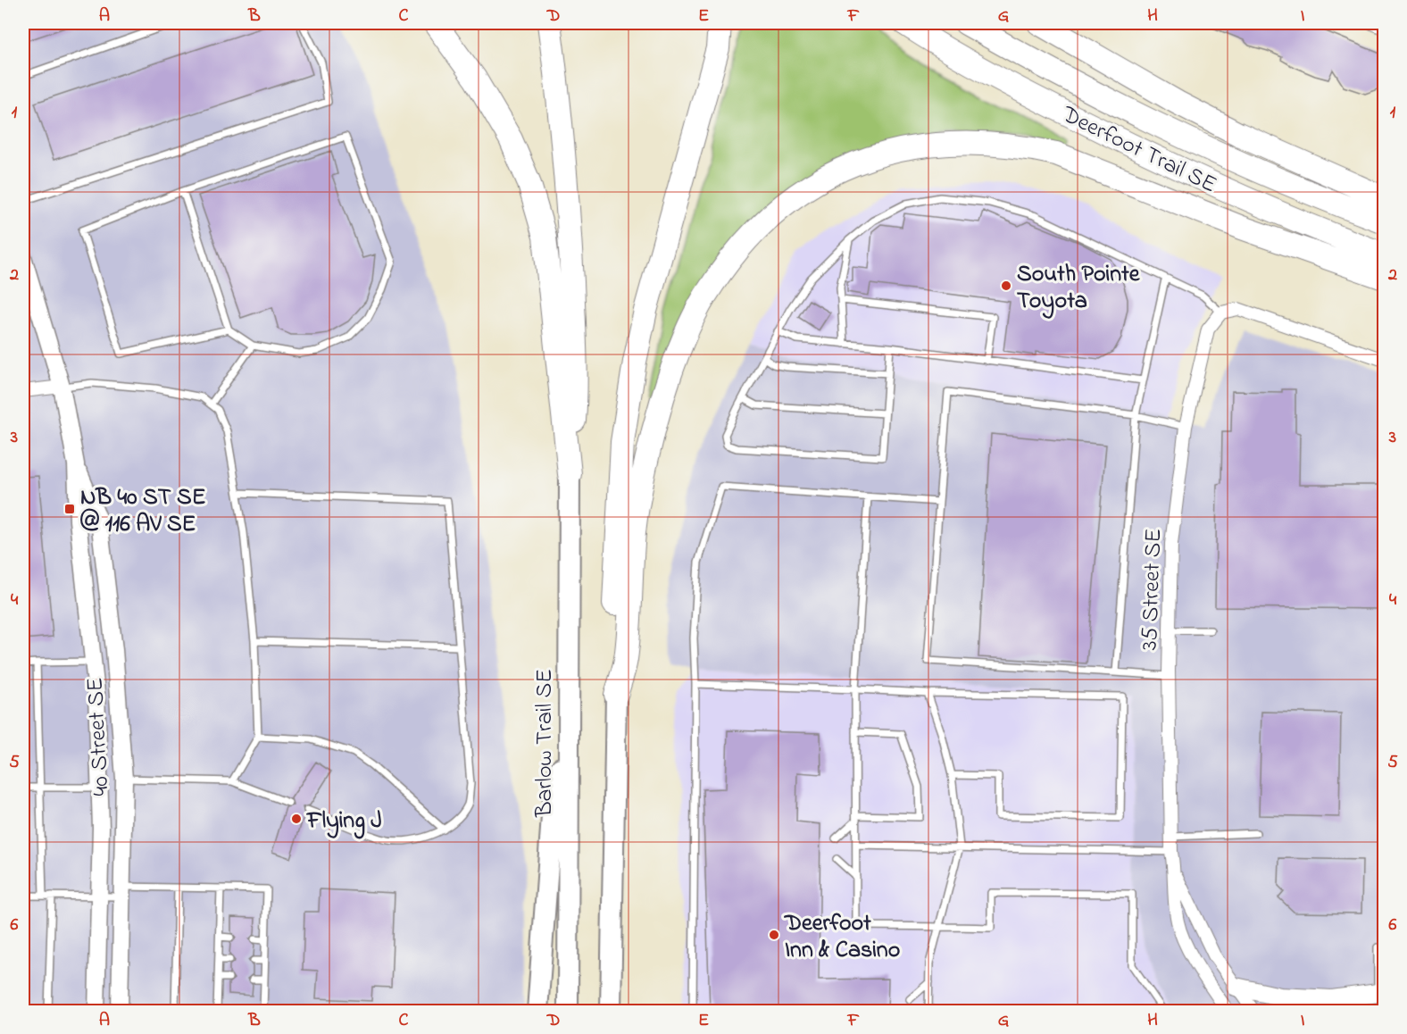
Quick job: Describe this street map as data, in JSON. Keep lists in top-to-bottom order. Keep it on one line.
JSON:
{"streets":{"highway":["Deerfoot Trail SE"],"main road":["Barlow Trail SE"],"street":["35 Street SE","40 Street SE"]},"places":{"other":["South Pointe Toyota","Flying J","Deerfoot Inn & Casino"],"transit":["NB 40 ST SE @ 116 AV SE"]},"grid":{"columns":["A","B","C","D","E","F","G","H","I"],"rows":["1","2","3","4","5","6"]}}
